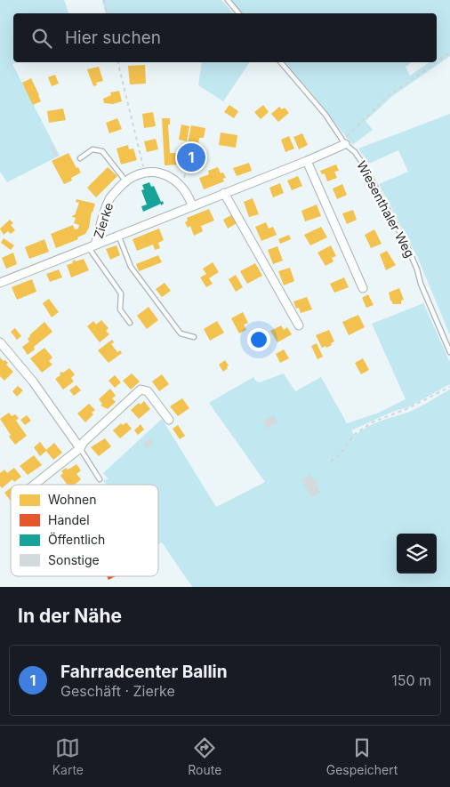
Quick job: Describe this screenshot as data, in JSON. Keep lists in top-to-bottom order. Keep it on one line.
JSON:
{"streets":{"street":["Zierke"],"lane":["Wiesenthaler Weg"]},"crossings":[["Wiesenthaler Weg","Zierke"]],"legend":["Wohnen","Handel","Öffentlich","Sonstige"],"page":{"search":"Hier suchen","pins":"1","heading":"In der Nähe","list":[{"mark":"1","name":"Fahrradcenter Ballin","note":"Geschäft · Zierke","value":"150 m"}],"nav":["Karte","Route","Gespeichert"]}}
